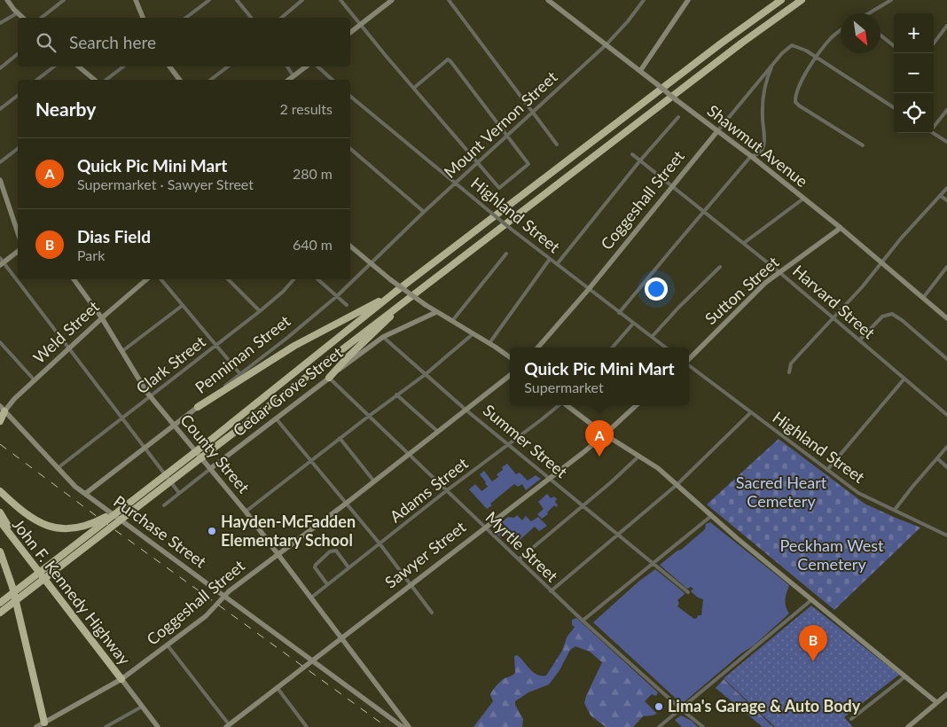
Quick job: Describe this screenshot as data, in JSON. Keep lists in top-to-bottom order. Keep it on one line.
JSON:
{"streets":{"highway":["John F. Kennedy Highway"],"main road":["Shawmut Avenue","Coggeshall Street","Sutton Street","Weld Street","Penniman Street","Cedar Grove Street","County Street","Purchase Street","Sawyer Street"],"street":["Mount Vernon Street","Highland Street","Harvard Street","Clark Street","Summer Street","Adams Street","Myrtle Street"]},"crossings":[["Mount Vernon Street","Shawmut Avenue"],["Mount Vernon Street","Highland Street"],["Mount Vernon Street","Penniman Street"],["Shawmut Avenue","Coggeshall Street"],["Shawmut Avenue","Sutton Street"],["Coggeshall Street","Highland Street"],["Coggeshall Street","Harvard Street"],["Coggeshall Street","Summer Street"],["Coggeshall Street","County Street"],["Coggeshall Street","Purchase Street"],["Coggeshall Street","Myrtle Street"],["Coggeshall Street","John F. Kennedy Highway"],["Sutton Street","Harvard Street"],["Weld Street","County Street"],["Weld Street","Purchase Street"],["Penniman Street","County Street"],["Penniman Street","Purchase Street"],["Clark Street","County Street"],["Clark Street","Purchase Street"],["Cedar Grove Street","Summer Street"],["Cedar Grove Street","County Street"],["Cedar Grove Street","Myrtle Street"],["Summer Street","Adams Street"],["Summer Street","Sawyer Street"],["County Street","Adams Street"],["County Street","Sawyer Street"],["Adams Street","Myrtle Street"],["Purchase Street","Sawyer Street"],["Myrtle Street","Sawyer Street"]],"parks":["Sacred Heart Cemetery","Peckham West Cemetery"],"places":["Hayden-McFadden Elementary School","Lima's Garage & Auto Body"],"north":"bottom right","page":{"map_buttons":["+","−"],"search":"Search here","heading":["Nearby","2 results"],"list":[{"mark":"A","name":"Quick Pic Mini Mart","note":"Supermarket · Sawyer Street","value":"280 m"},{"mark":"B","name":"Dias Field","note":"Park","value":"640 m"}],"popup":["Quick Pic Mini Mart","Supermarket"],"pins":["A","B"]}}
